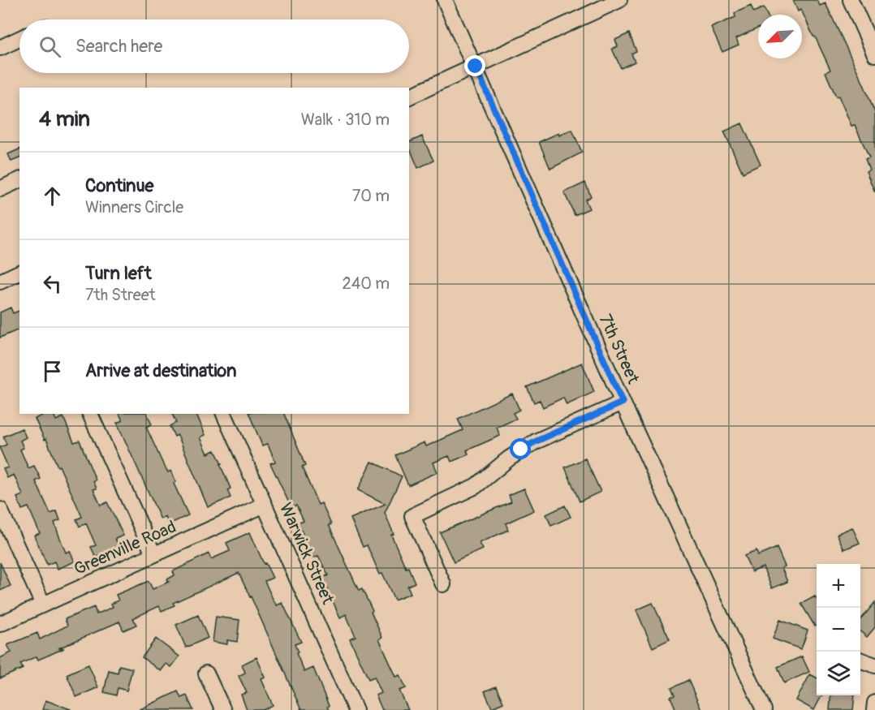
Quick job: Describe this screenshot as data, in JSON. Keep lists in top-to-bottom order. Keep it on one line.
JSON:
{"streets":{"street":["7th Street","Greenville Road","Warwick Street"]},"crossings":[["Greenville Road","Warwick Street"]],"north":"bottom left","page":{"search":"Search here","heading":["4 min","Walk · 310 m"],"list":[["Continue","Winners Circle","70 m"],["Turn left","7th Street","240 m"],"Arrive at destination"],"map_buttons":["+","−"]}}
